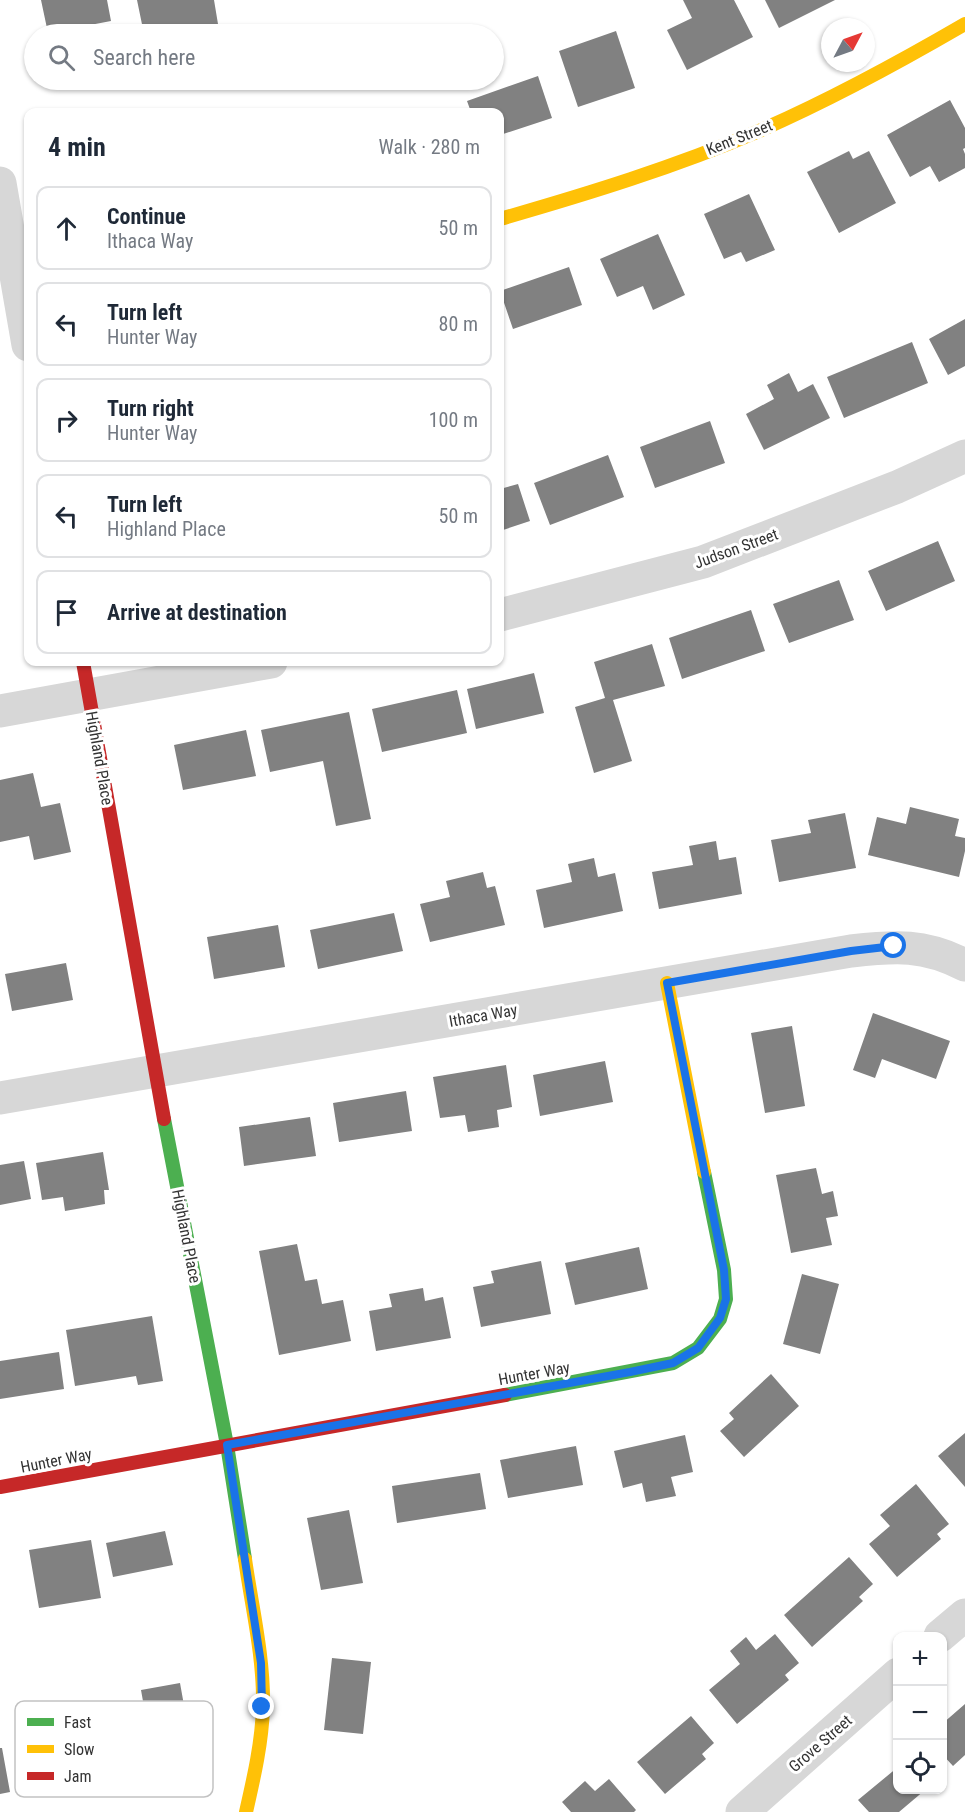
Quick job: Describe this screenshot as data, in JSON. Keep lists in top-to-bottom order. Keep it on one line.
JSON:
{"streets":{"street":["Kent Street","Judson Street","Highland Place","Ithaca Way","Hunter Way","Grove Street"]},"crossings":[["Highland Place","Ithaca Way"],["Highland Place","Hunter Way"],["Ithaca Way","Hunter Way"]],"legend":["Fast","Slow","Jam"],"north":"top right","page":{"search":"Search here","heading":["4 min","Walk · 280 m"],"list":[["Continue","Ithaca Way","50 m"],["Turn left","Hunter Way","80 m"],["Turn right","Hunter Way","100 m"],["Turn left","Highland Place","50 m"],"Arrive at destination"],"map_buttons":["+","−"]}}
